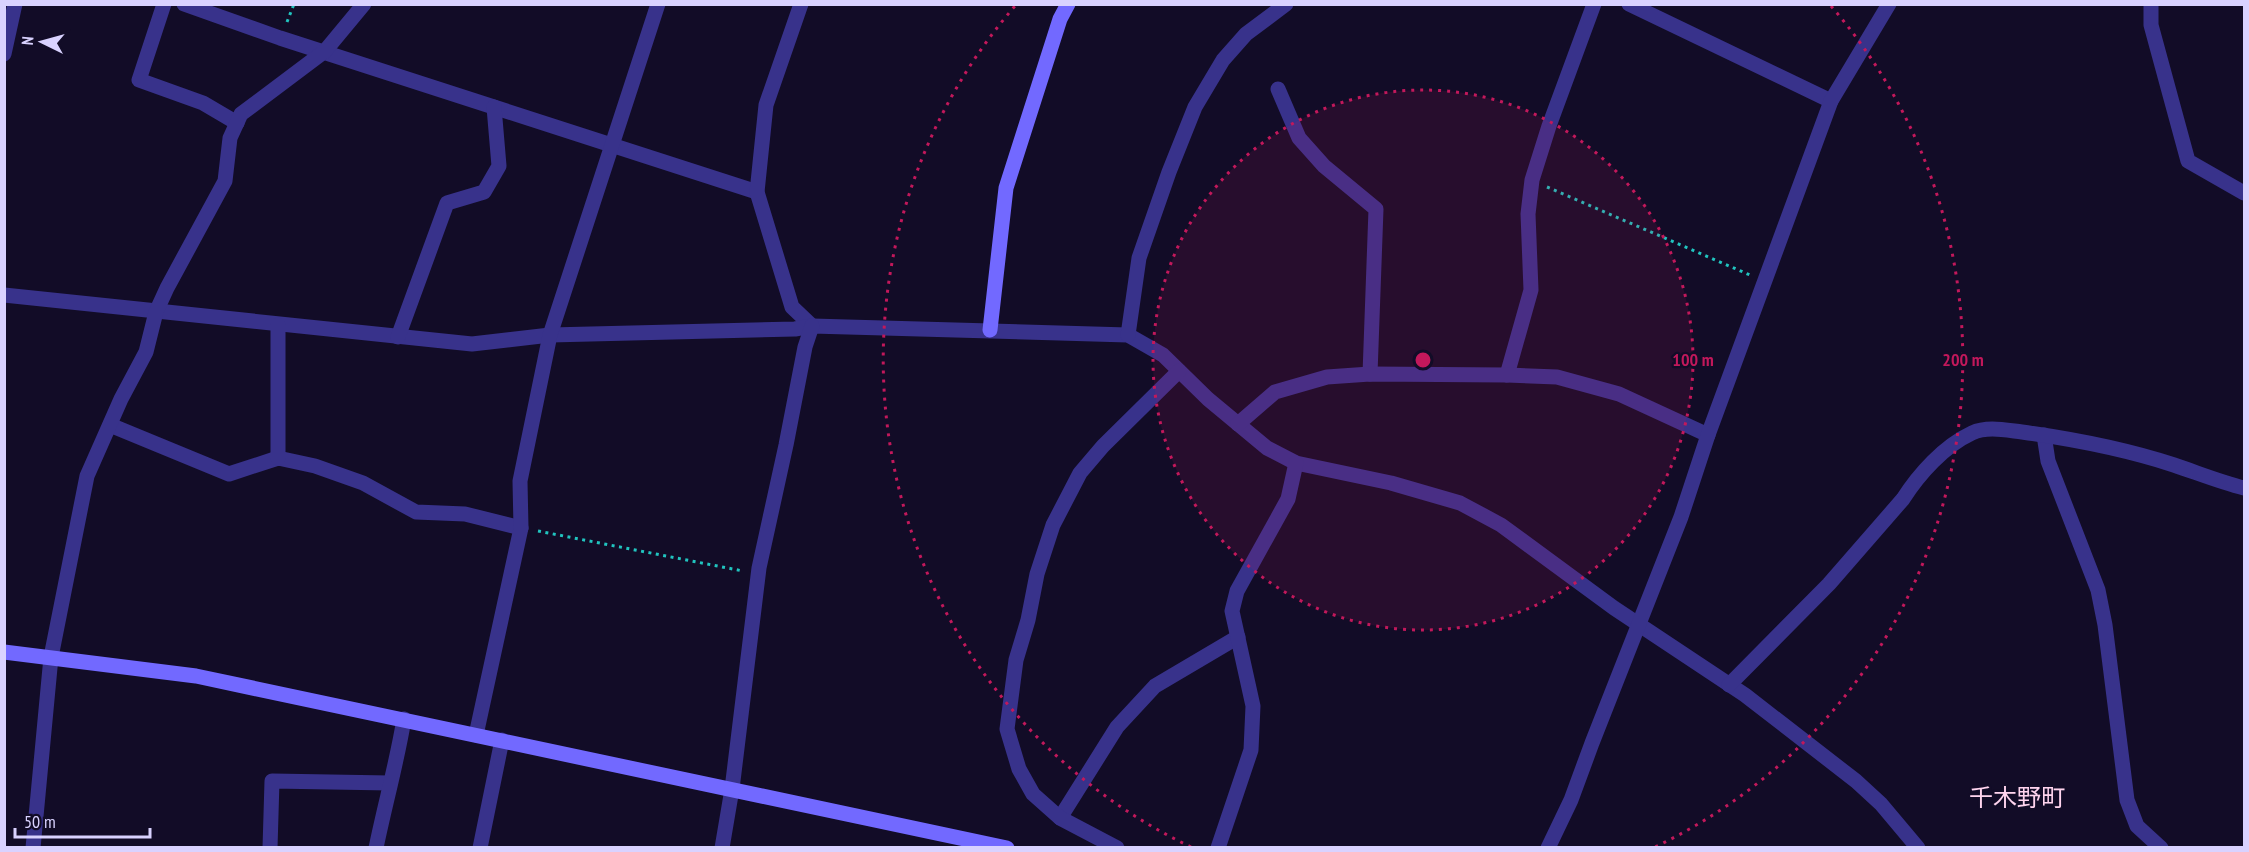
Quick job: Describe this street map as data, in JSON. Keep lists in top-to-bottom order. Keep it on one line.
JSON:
{"districts":["千木野町"],"scale_bar":"50 m","north":"left","rings":["100 m","200 m"]}
